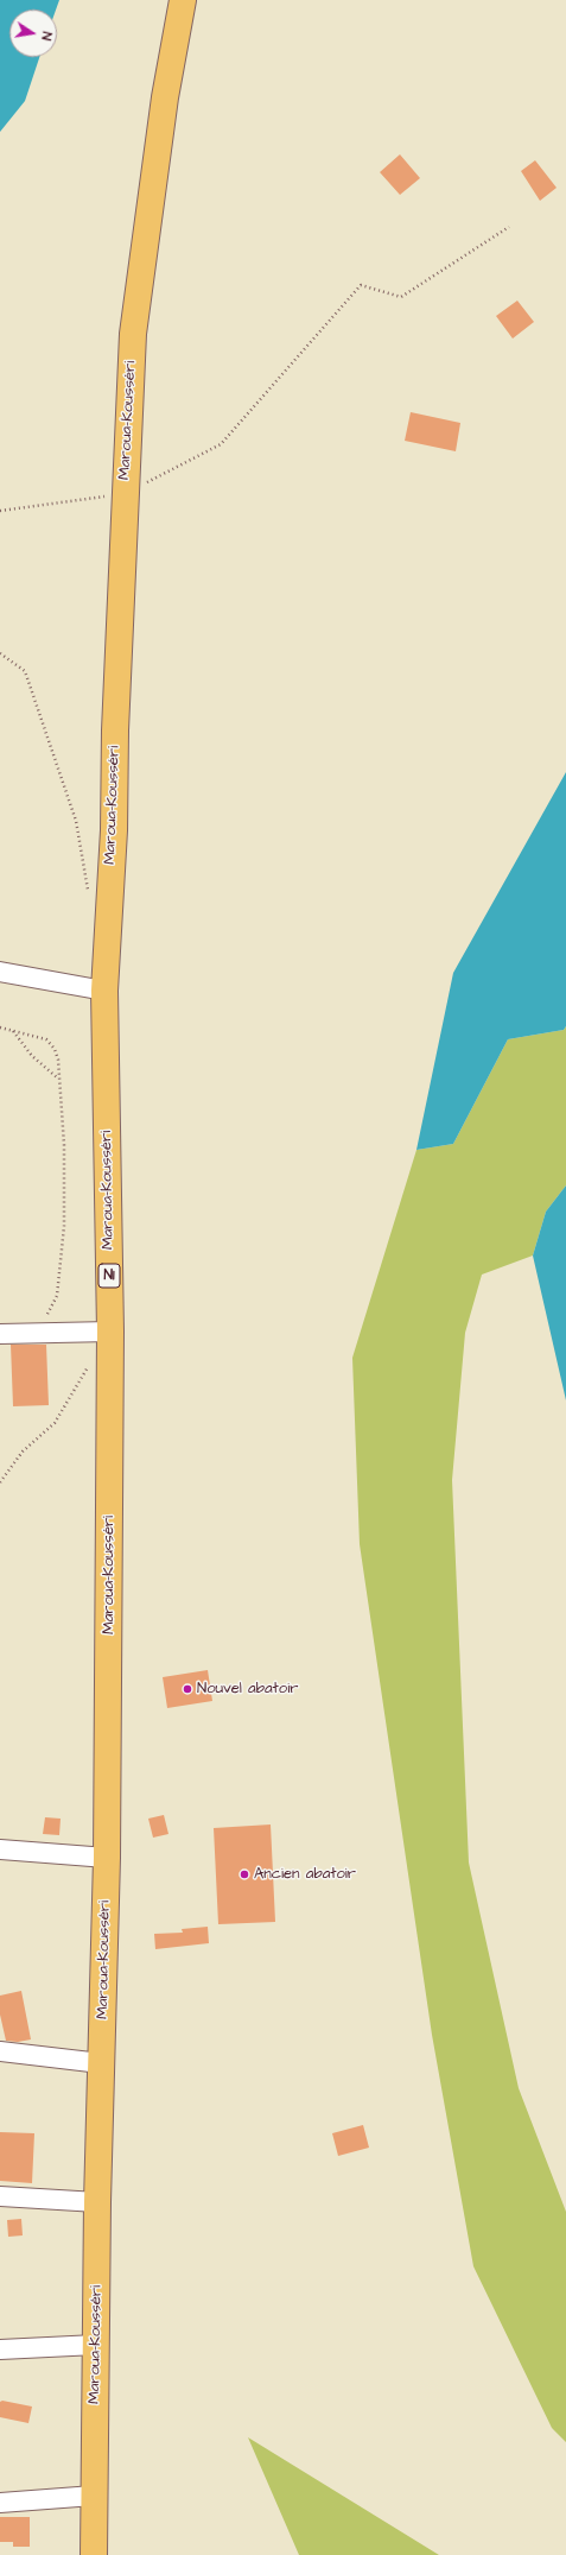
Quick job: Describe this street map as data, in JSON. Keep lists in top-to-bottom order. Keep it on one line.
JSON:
{"streets":{"highway":["Maroua-Kousséri","N1"]},"places":["Nouvel abatoir","Ancien abatoir"],"north":"right"}
